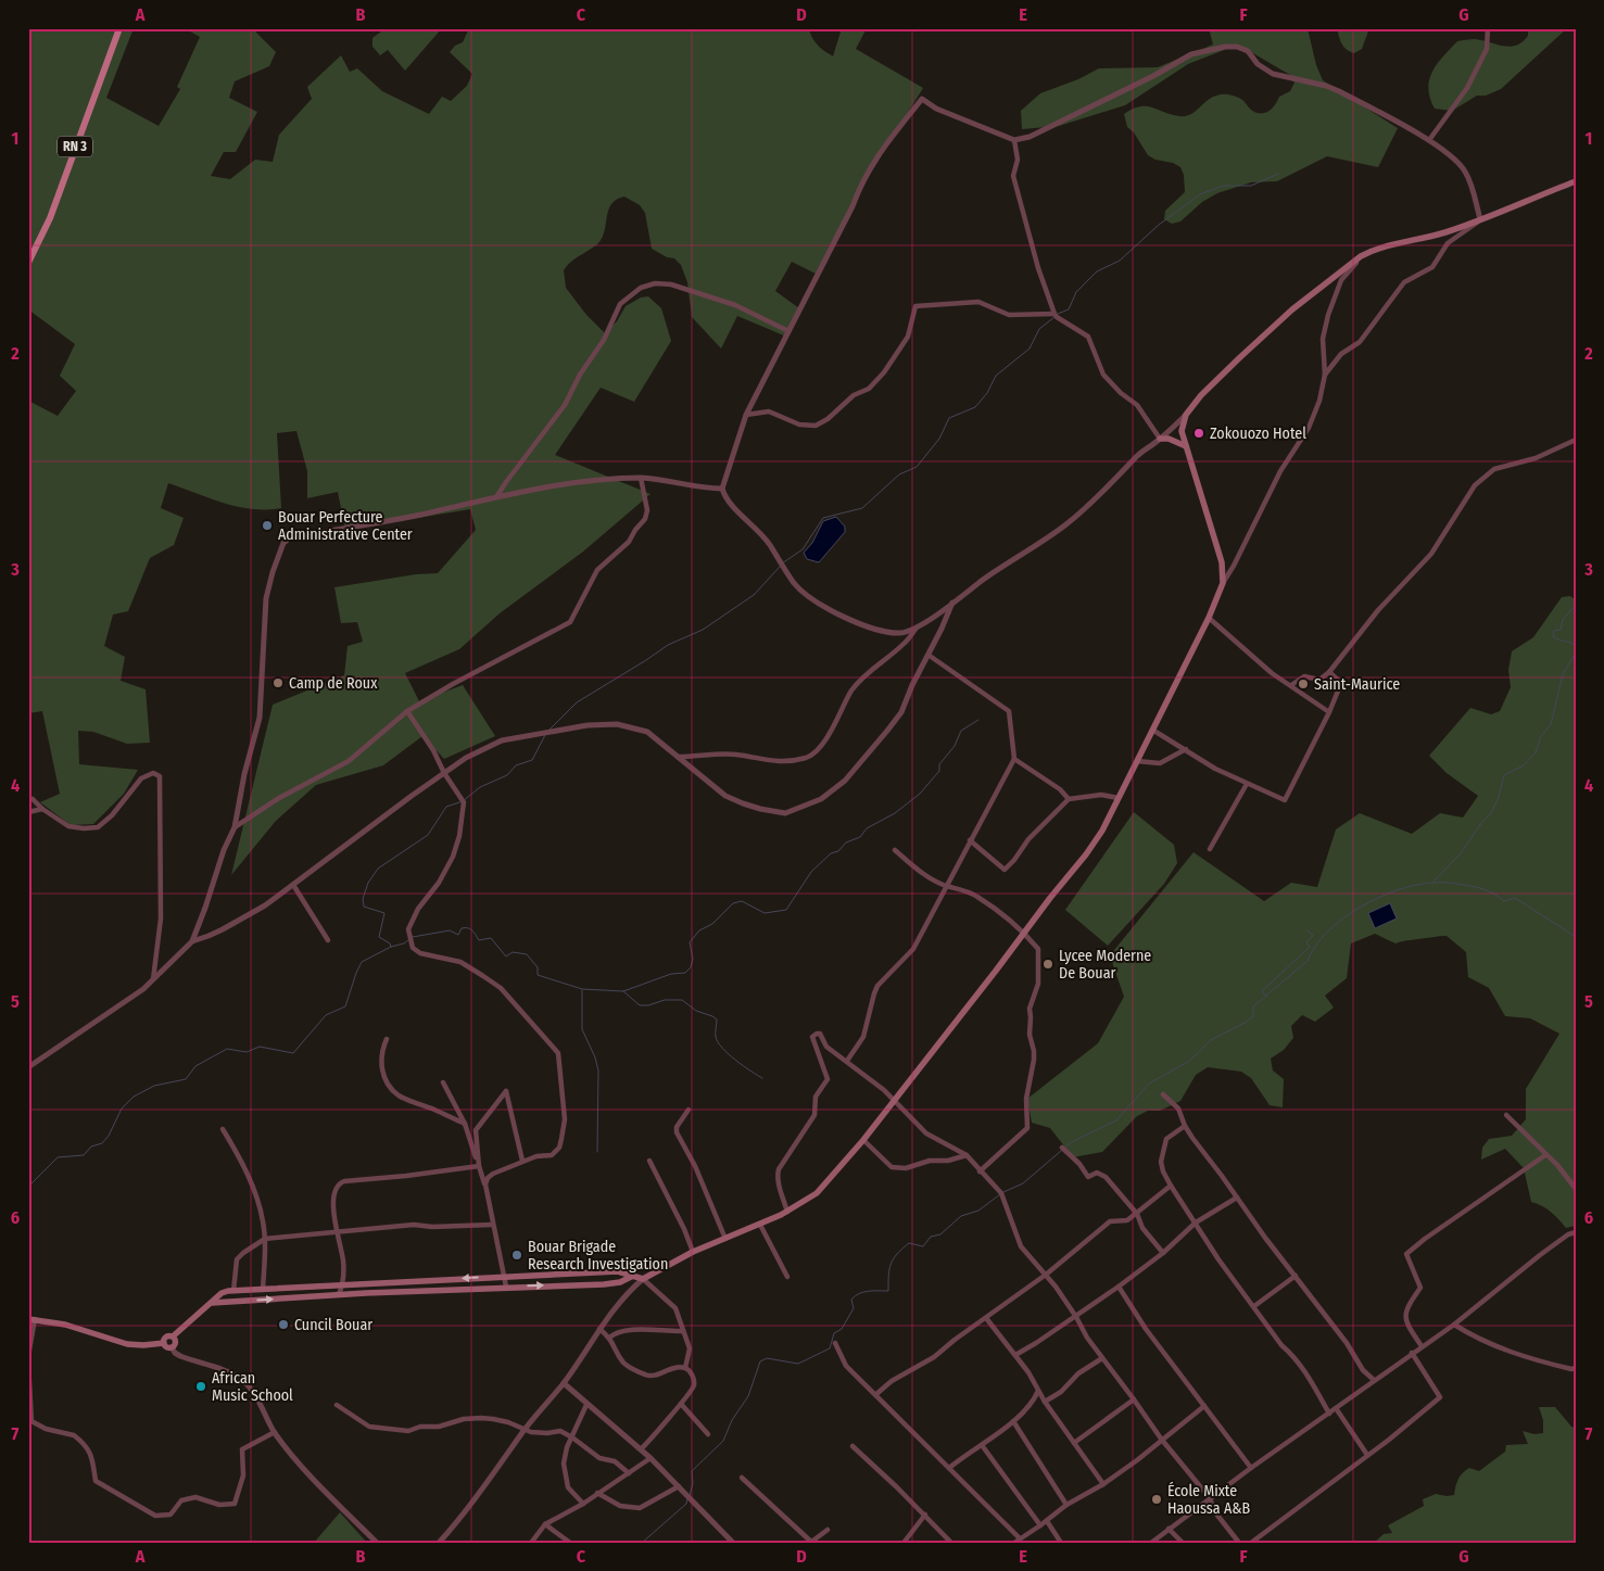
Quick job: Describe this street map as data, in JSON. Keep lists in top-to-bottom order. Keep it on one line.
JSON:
{"streets":{"main road":["RN 3"]},"places":["Zokouozo Hotel","Bouar Perfecture Administrative Center","Camp de Roux","Saint-Maurice","Lycee Moderne De Bouar","Bouar Brigade Research Investigation","Cuncil Bouar","African Music School","École Mixte Haoussa A&B"],"grid":{"columns":["A","B","C","D","E","F","G"],"rows":["1","2","3","4","5","6","7"]}}
